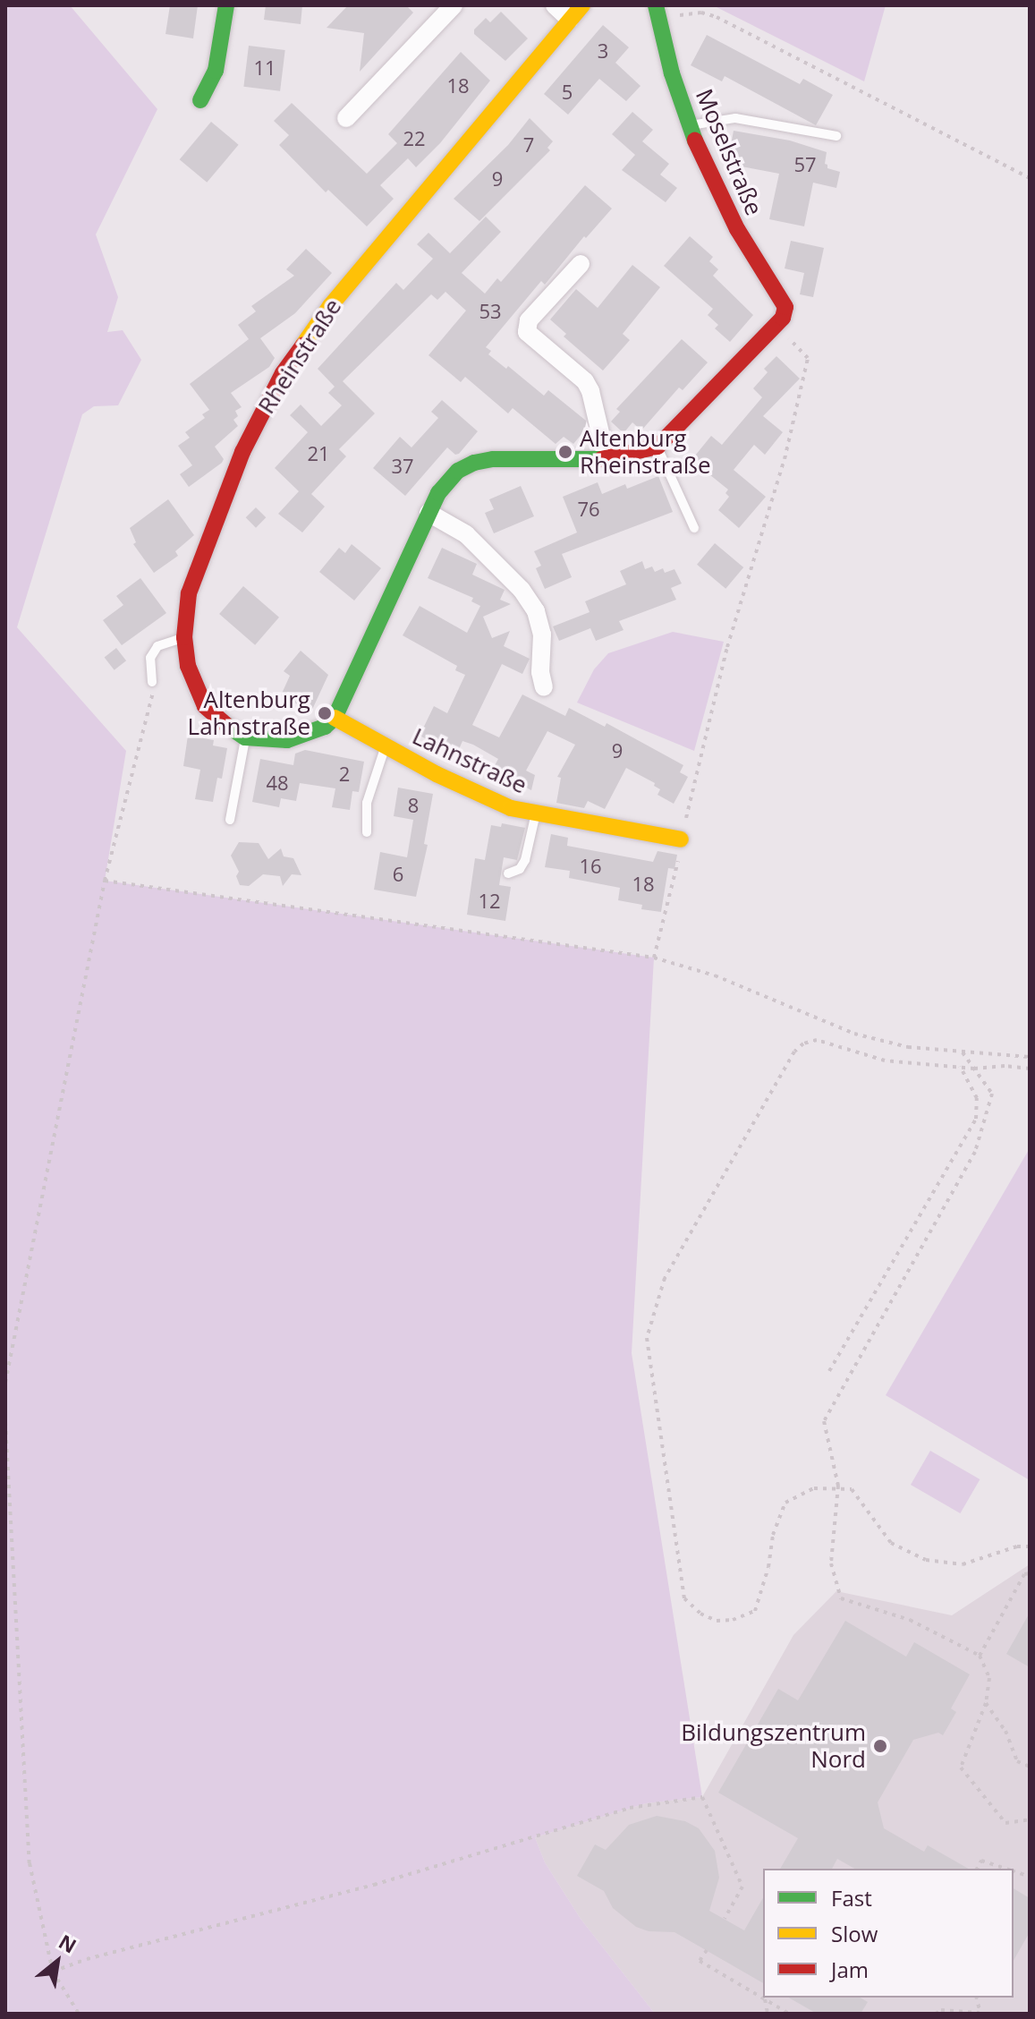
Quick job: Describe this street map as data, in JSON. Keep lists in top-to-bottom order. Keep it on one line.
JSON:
{"streets":{"street":["Moselstraße","Rheinstraße","Lahnstraße"]},"crossings":[["Rheinstraße","Lahnstraße"]],"places":["Altenburg Rheinstraße","Altenburg Lahnstraße","Bildungszentrum Nord"],"house_numbers":["3","11","18","5","22","7","57","9","53","21","37","76","9","2","48","8","16","6","18","12"],"legend":["Fast","Slow","Jam"],"north":"top right"}
